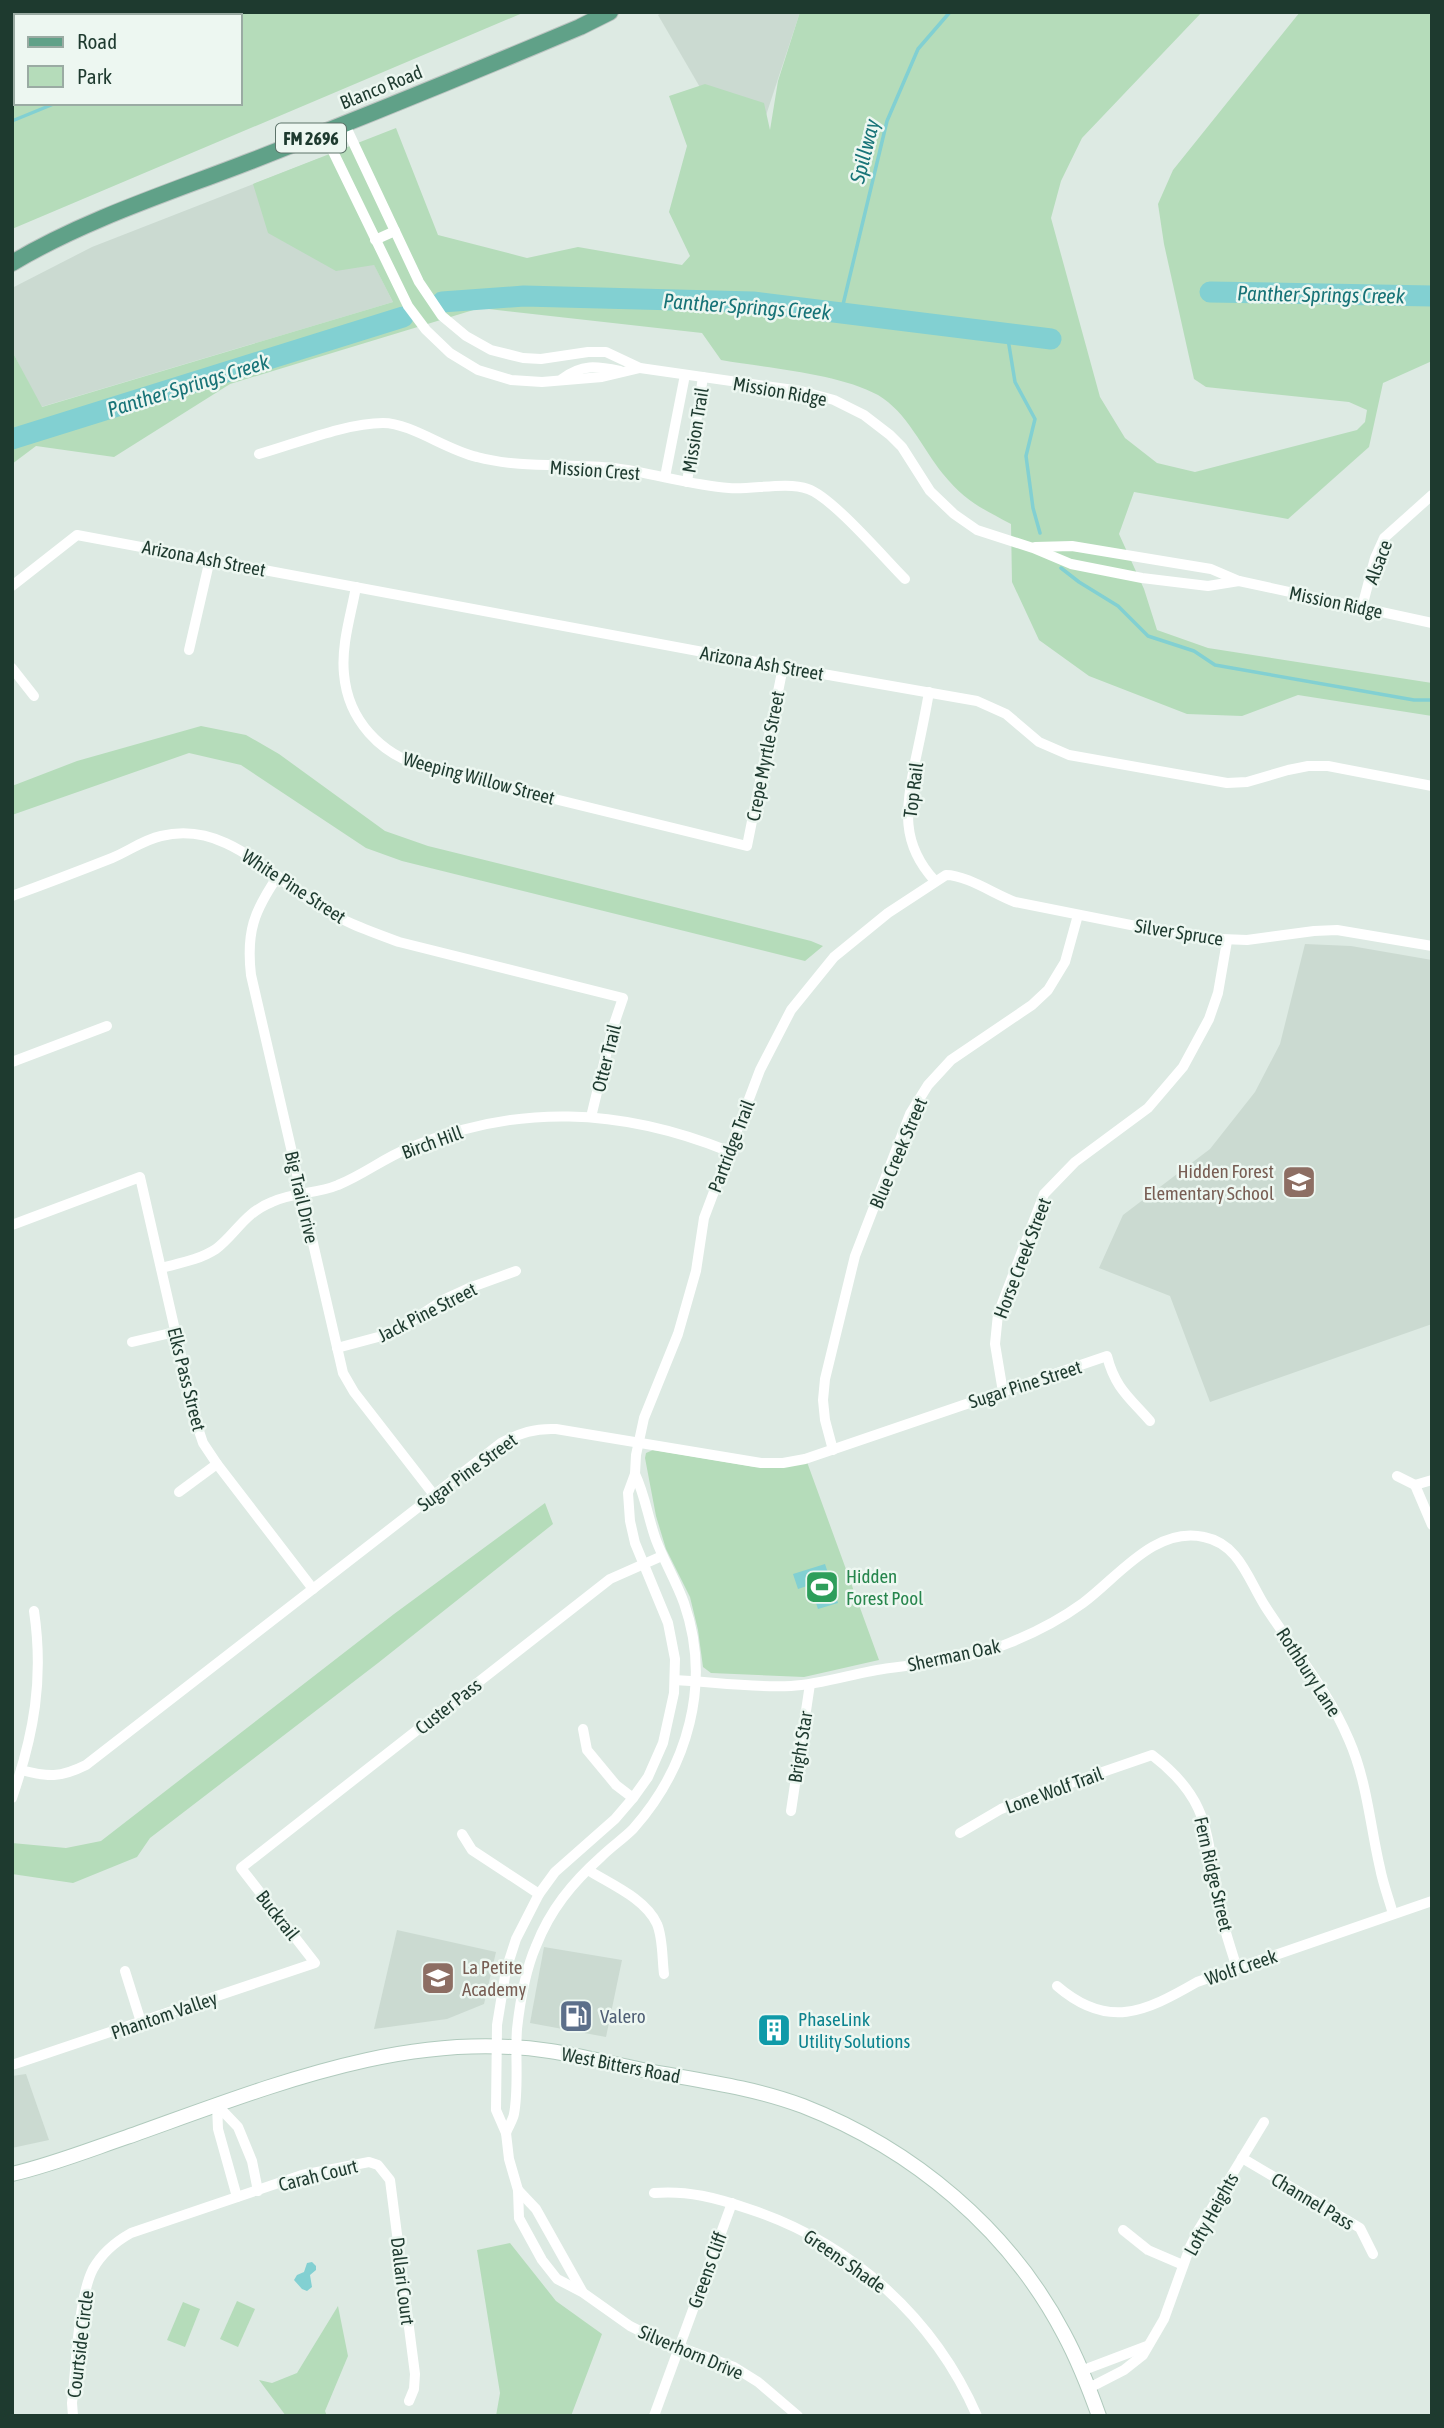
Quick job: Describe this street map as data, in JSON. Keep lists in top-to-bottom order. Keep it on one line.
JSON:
{"streets":{"main road":["Blanco Road","FM 2696","West Bitters Road"],"street":["Mission Ridge","Mission Trail","Mission Crest","Arizona Ash Street","Alsace","Crepe Myrtle Street","Weeping Willow Street","Top Rail","White Pine Street","Silver Spruce","Otter Trail","Birch Hill","Partridge Trail","Blue Creek Street","Big Trail Drive","Horse Creek Street","Jack Pine Street","Elks Pass Street","Sugar Pine Street","Sherman Oak","Rothbury Lane","Custer Pass","Bright Star","Lone Wolf Trail","Fern Ridge Street","Buckrail","Wolf Creek","Phantom Valley","Carah Court","Channel Pass","Lofty Heights","Greens Shade","Greens Cliff","Dallari Court","Courtside Circle","Silverhorn Drive"]},"crossings":[["Blanco Road","Mission Ridge"],["Mission Ridge","Mission Trail"],["Mission Ridge","Alsace"],["Mission Trail","Mission Crest"],["Arizona Ash Street","Crepe Myrtle Street"],["Arizona Ash Street","Weeping Willow Street"],["Arizona Ash Street","Top Rail"],["Crepe Myrtle Street","Weeping Willow Street"],["Top Rail","Silver Spruce"],["Top Rail","Partridge Trail"],["White Pine Street","Otter Trail"],["White Pine Street","Big Trail Drive"],["Silver Spruce","Partridge Trail"],["Silver Spruce","Blue Creek Street"],["Silver Spruce","Horse Creek Street"],["Otter Trail","Birch Hill"],["Birch Hill","Partridge Trail"],["Birch Hill","Big Trail Drive"],["Birch Hill","Elks Pass Street"],["Partridge Trail","Sugar Pine Street"],["Partridge Trail","Sherman Oak"],["Partridge Trail","Custer Pass"],["Partridge Trail","West Bitters Road"],["Partridge Trail","Silverhorn Drive"],["Blue Creek Street","Sugar Pine Street"],["Big Trail Drive","Jack Pine Street"],["Big Trail Drive","Sugar Pine Street"],["Horse Creek Street","Sugar Pine Street"],["Elks Pass Street","Sugar Pine Street"],["Sherman Oak","Rothbury Lane"],["Sherman Oak","Bright Star"],["Rothbury Lane","Wolf Creek"],["Custer Pass","Buckrail"],["Lone Wolf Trail","Fern Ridge Street"],["Fern Ridge Street","Wolf Creek"],["Buckrail","Phantom Valley"],["West Bitters Road","Lofty Heights"],["West Bitters Road","Silverhorn Drive"],["Carah Court","Dallari Court"],["Carah Court","Courtside Circle"],["Channel Pass","Lofty Heights"],["Greens Shade","Greens Cliff"],["Greens Cliff","Silverhorn Drive"]],"water":["Spillway","Panther Springs Creek"],"places":{"school or university":["Hidden Forest Elementary School","La Petite Academy"],"sports":["Hidden Forest Pool"],"fuel station":["Valero"],"building":["PhaseLink Utility Solutions"]},"legend":["Road","Park"]}
